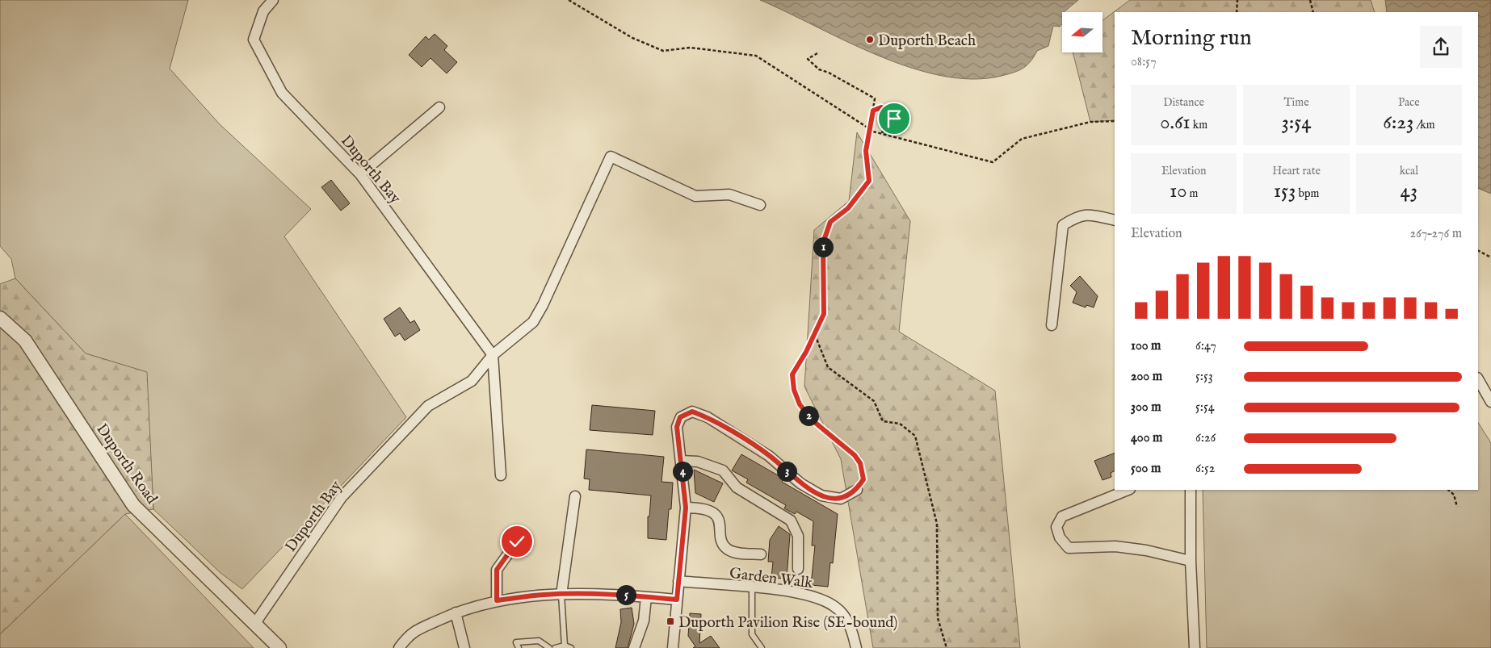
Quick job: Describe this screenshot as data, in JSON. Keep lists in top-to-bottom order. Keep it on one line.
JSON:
{"streets":{"street":["Duporth Bay","Duporth Road","Garden Walk"]},"crossings":[["Duporth Bay","Duporth Road"]],"places":{"other":["Duporth Beach"],"transit":["Duporth Pavilion Rise (SE-bound)"]},"north":"left","page":{"heading":["Morning run","08:57"],"stats":[["Distance","0.61 km"],["Time","3:54"],["Pace","6:23 /km"],["Elevation","10 m"],["Heart rate","153 bpm"],["kcal","43"]],"chart":["Elevation","267–276 m"],"pins":["1","2","3","4","5"],"list":[{"name":"100 m","note":"6:47"},{"name":"200 m","note":"5:53"},{"name":"300 m","note":"5:54"},{"name":"400 m","note":"6:26"},{"name":"500 m","note":"6:52"}]}}
